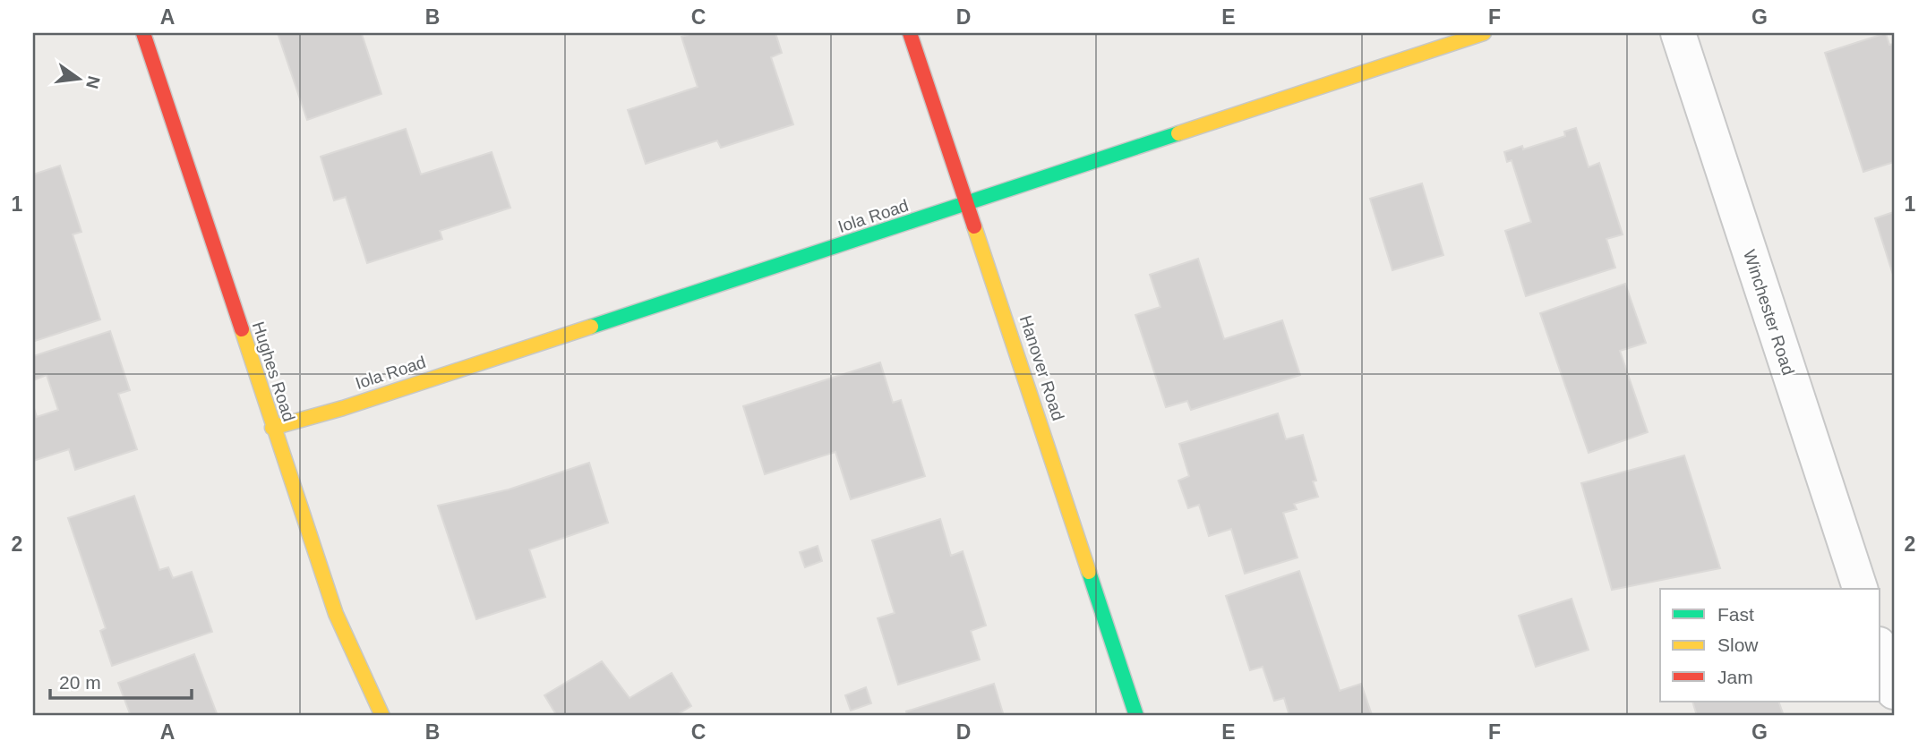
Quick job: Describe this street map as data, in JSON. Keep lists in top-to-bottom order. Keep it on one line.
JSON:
{"streets":{"street":["Iola Road","Winchester Road","Hanover Road","Hughes Road"]},"crossings":[["Iola Road","Hanover Road"],["Iola Road","Hughes Road"]],"legend":["Fast","Slow","Jam"],"scale_bar":"20 m","north":"right","grid":{"columns":["A","B","C","D","E","F","G"],"rows":["1","2"]}}
